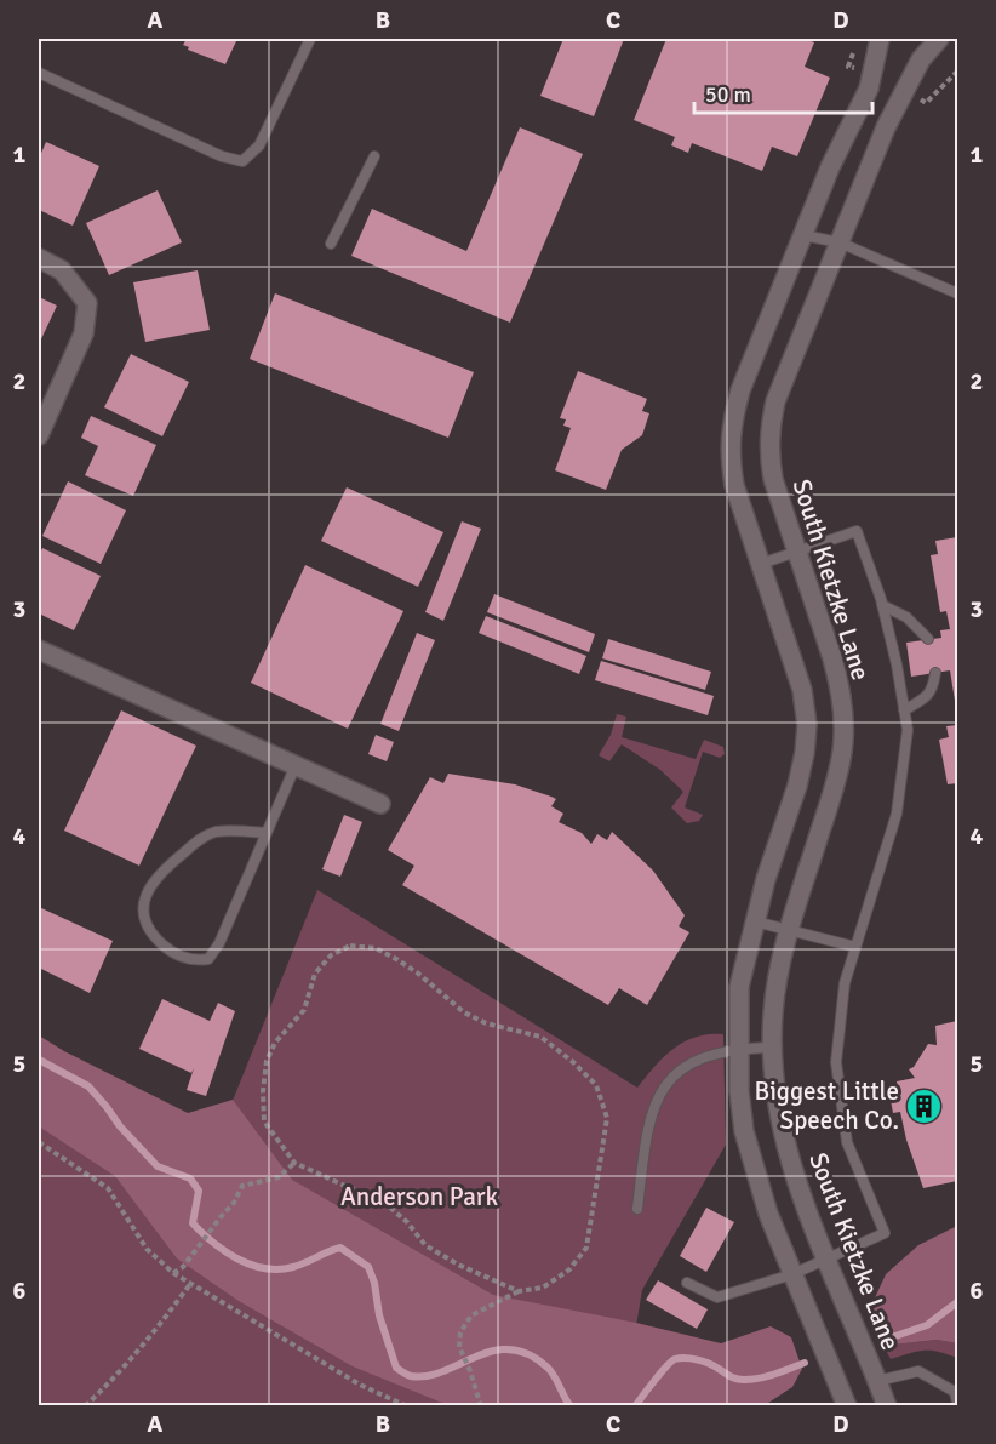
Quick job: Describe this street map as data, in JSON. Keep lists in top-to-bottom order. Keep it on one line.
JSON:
{"streets":{"street":["South Kietzke Lane"]},"parks":["Anderson Park"],"places":{"building":["Biggest Little Speech Co."]},"scale_bar":"50 m","grid":{"columns":["A","B","C","D"],"rows":["1","2","3","4","5","6"]}}
